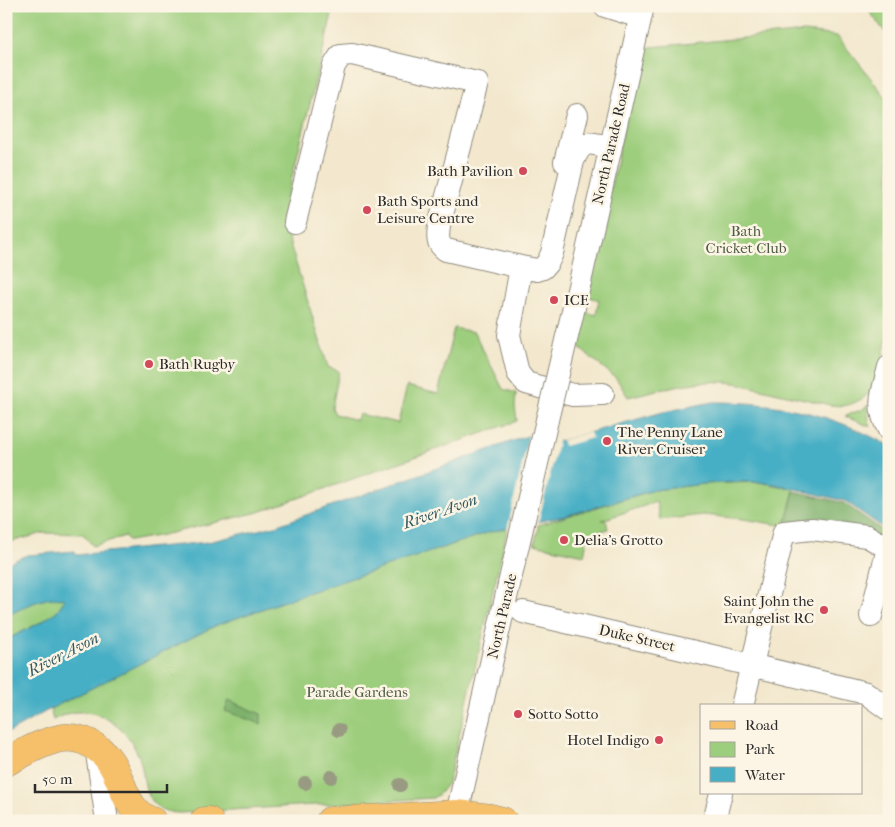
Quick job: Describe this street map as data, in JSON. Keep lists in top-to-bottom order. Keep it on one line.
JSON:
{"streets":{"street":["North Parade Road","North Parade","Duke Street"]},"crossings":[["North Parade Road","North Parade"]],"water":["River Avon"],"parks":["Bath Cricket Club","Parade Gardens"],"places":["Bath Pavilion","Bath Sports and Leisure Centre","ICE","Bath Rugby","The Penny Lane River Cruiser","Delia's Grotto","Saint John the Evangelist RC","Sotto Sotto","Hotel Indigo"],"legend":["Road","Park","Water"],"scale_bar":"50 m"}
